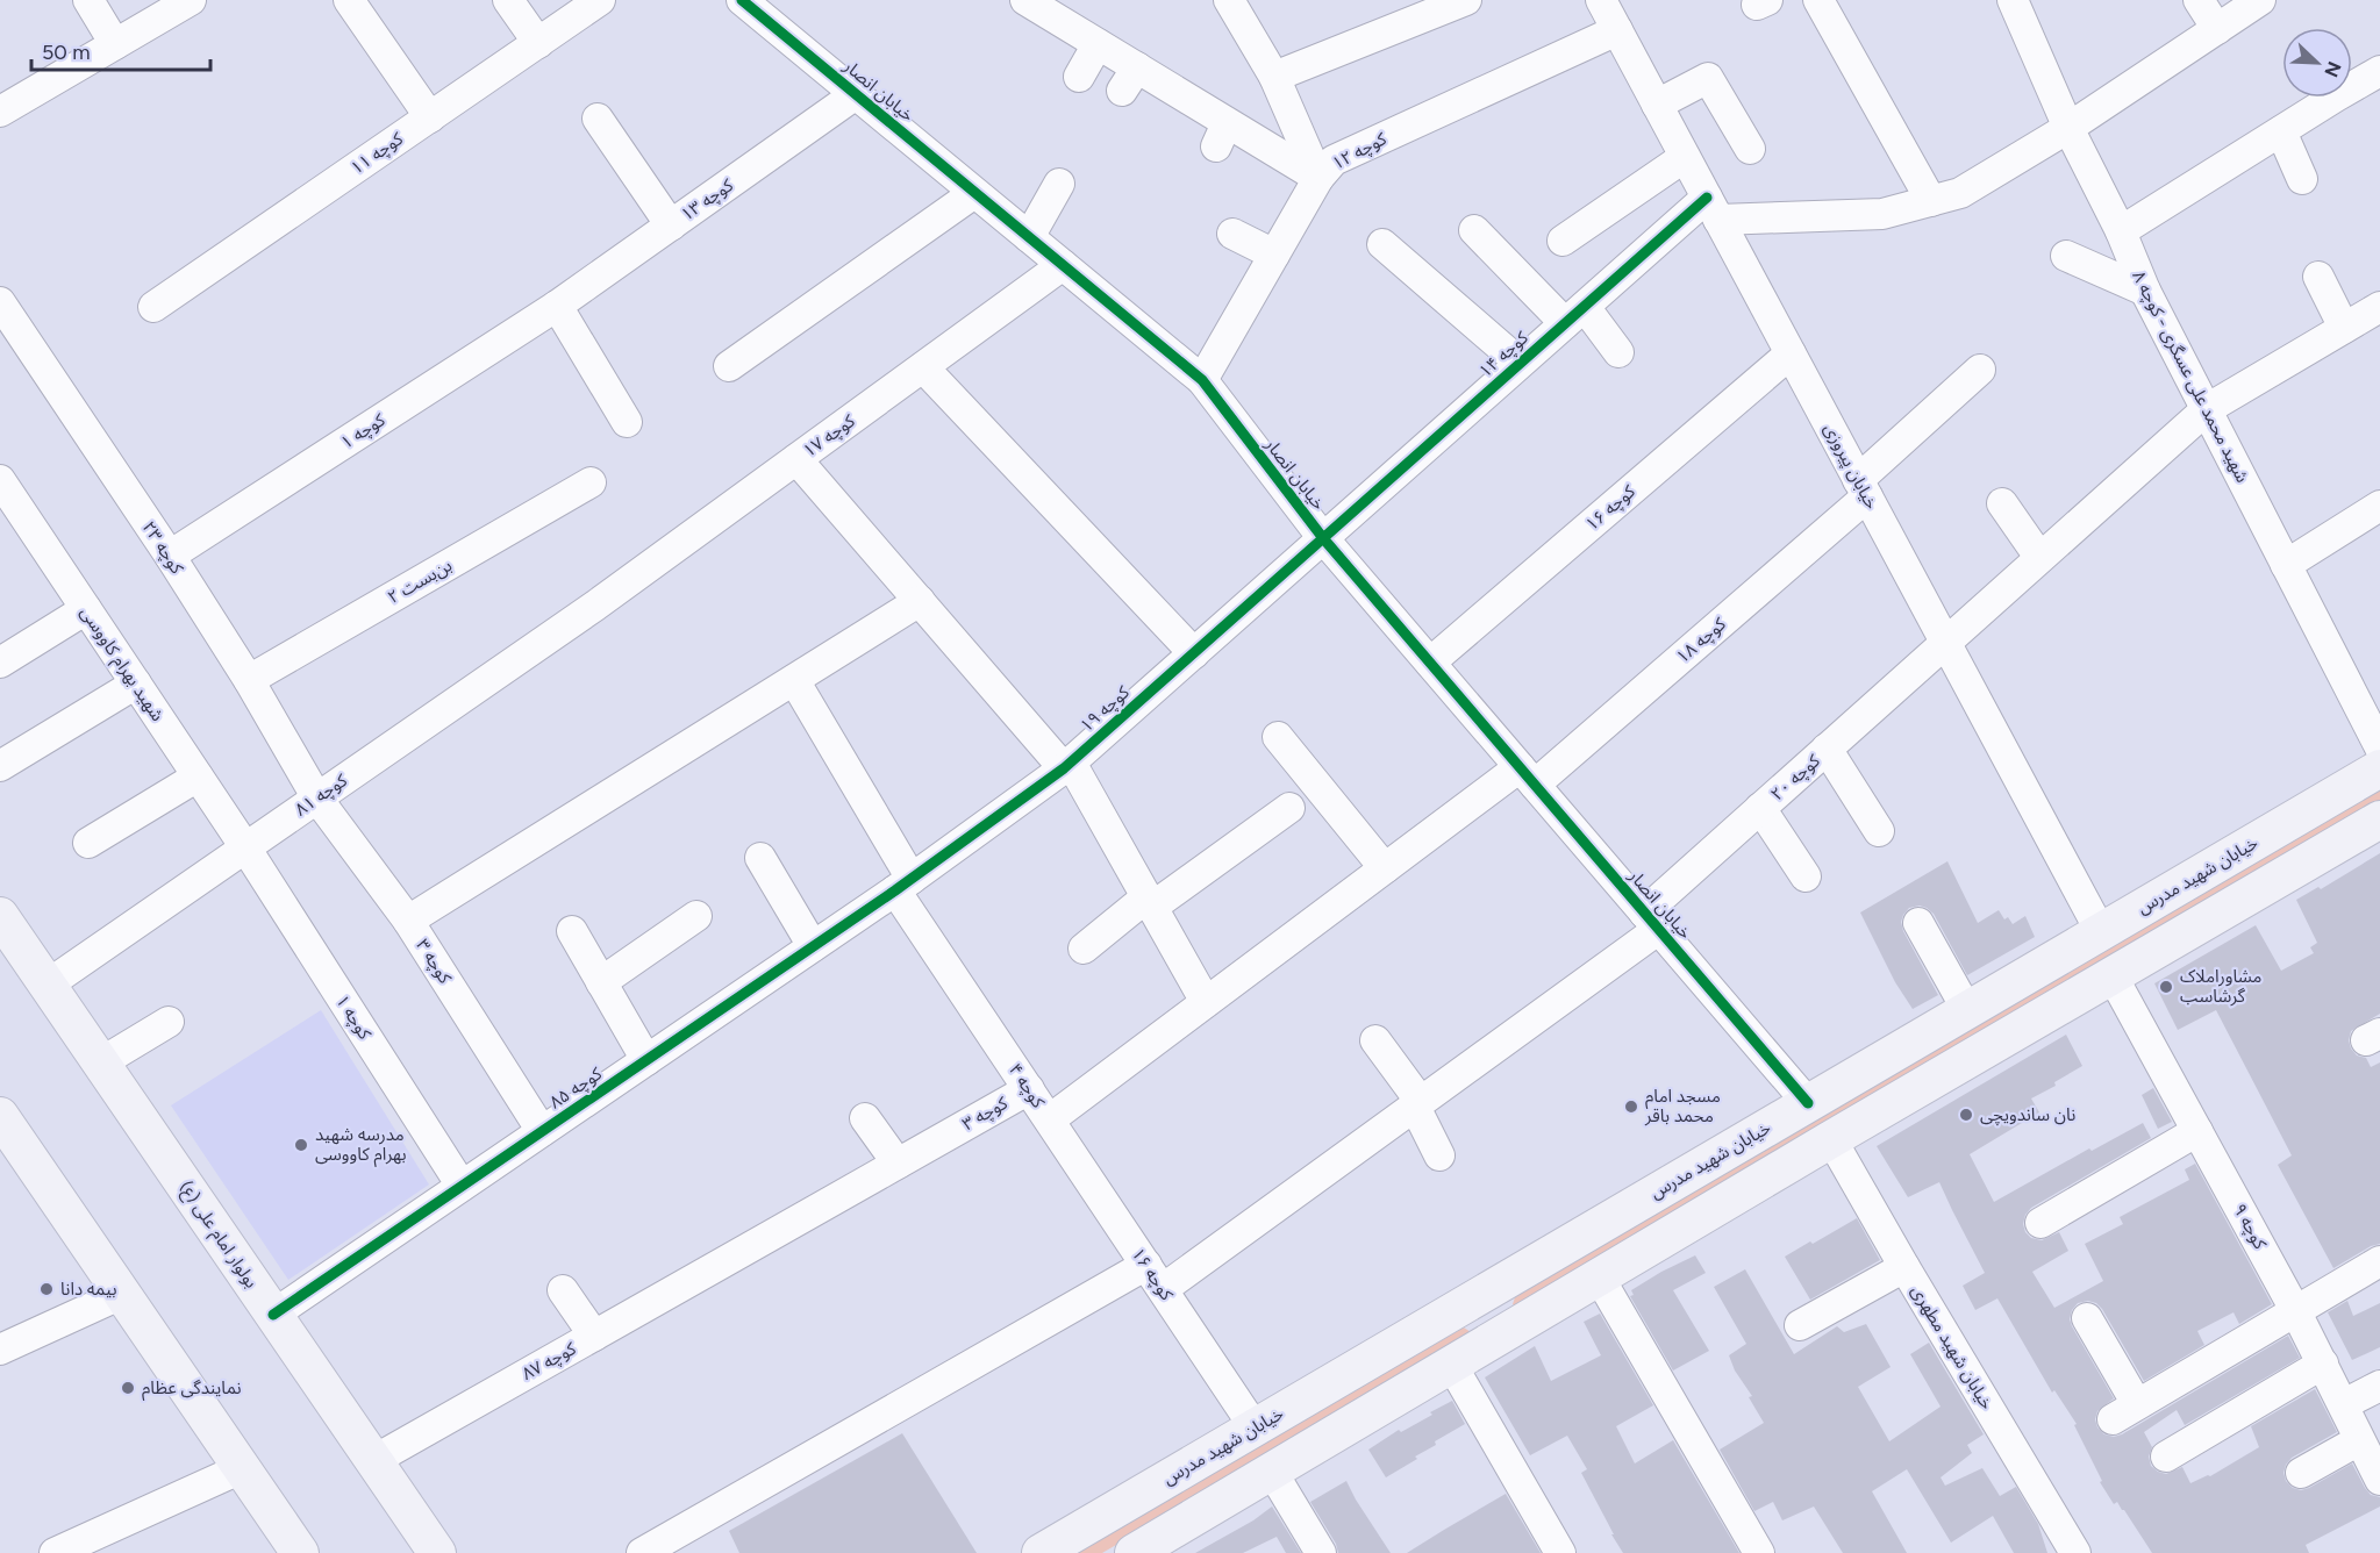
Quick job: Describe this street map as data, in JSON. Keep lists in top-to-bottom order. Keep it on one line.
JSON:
{"streets":{"main road":["خیابان شهید مدرس","بولوار امام علی (ع)"],"street":["خیابان انصار","کوچه ۱۲","کوچه ۱۱","کوچه ۱۳","کوچه ۱۴","شهید محمد علی عسگری - کوچه ۸","کوچه ۱","کوچه ۱۷","خیابان پیروزی","کوچه ۱۶","کوچه ۲۳","بن‌بست ۲","کوچه ۱۸","شهید بهرام کاووسی","کوچه ۱۹","کوچه ۲۰","کوچه ۸۱","کوچه ۳","کوچه ۴","کوچه ۸۵","کوچه ۹","خیابان شهید مطهری","کوچه ۸۷"]},"crossings":[["خیابان انصار","کوچه ۱۲"],["خیابان انصار","کوچه ۱۳"],["خیابان انصار","کوچه ۱۴"],["خیابان انصار","کوچه ۱۷"],["خیابان انصار","کوچه ۱۶"],["خیابان انصار","کوچه ۱۸"],["خیابان انصار","کوچه ۱۹"],["خیابان انصار","کوچه ۲۰"],["خیابان انصار","خیابان شهید مدرس"],["کوچه ۱۲","خیابان پیروزی"],["کوچه ۱۳","کوچه ۱"],["کوچه ۱۴","خیابان پیروزی"],["کوچه ۱۴","کوچه ۱۹"],["شهید محمد علی عسگری - کوچه ۸","کوچه ۲۰"],["کوچه ۱","کوچه ۲۳"],["کوچه ۱","شهید بهرام کاووسی"],["کوچه ۱","کوچه ۸۱"],["کوچه ۱","کوچه ۸۵"],["کوچه ۱۷","کوچه ۸۱"],["خیابان پیروزی","کوچه ۱۶"],["خیابان پیروزی","کوچه ۱۸"],["خیابان پیروزی","کوچه ۲۰"],["خیابان پیروزی","خیابان شهید مدرس"],["کوچه ۱۶","خیابان شهید مدرس"],["کوچه ۱۶","کوچه ۴"],["کوچه ۲۳","بن‌بست ۲"],["کوچه ۲۳","کوچه ۸۱"],["کوچه ۲۳","کوچه ۳"],["کوچه ۱۸","کوچه ۴"],["شهید بهرام کاووسی","کوچه ۸۱"],["کوچه ۱۹","کوچه ۴"],["کوچه ۱۹","کوچه ۸۵"],["کوچه ۸۱","کوچه ۳"],["کوچه ۸۱","بولوار امام علی (ع)"],["کوچه ۳","کوچه ۴"],["کوچه ۳","کوچه ۸۵"],["کوچه ۳","کوچه ۸۷"],["کوچه ۴","کوچه ۸۵"],["کوچه ۸۵","بولوار امام علی (ع)"],["بولوار امام علی (ع)","کوچه ۸۷"]],"places":["مشاوراملاک گرشاسب","مسجد امام محمد باقر","نان ساندویچی","مدرسه شهید بهرام کاووسی","بیمه دانا","نمایندگی عظام"],"scale_bar":"50 m","north":"bottom right"}
